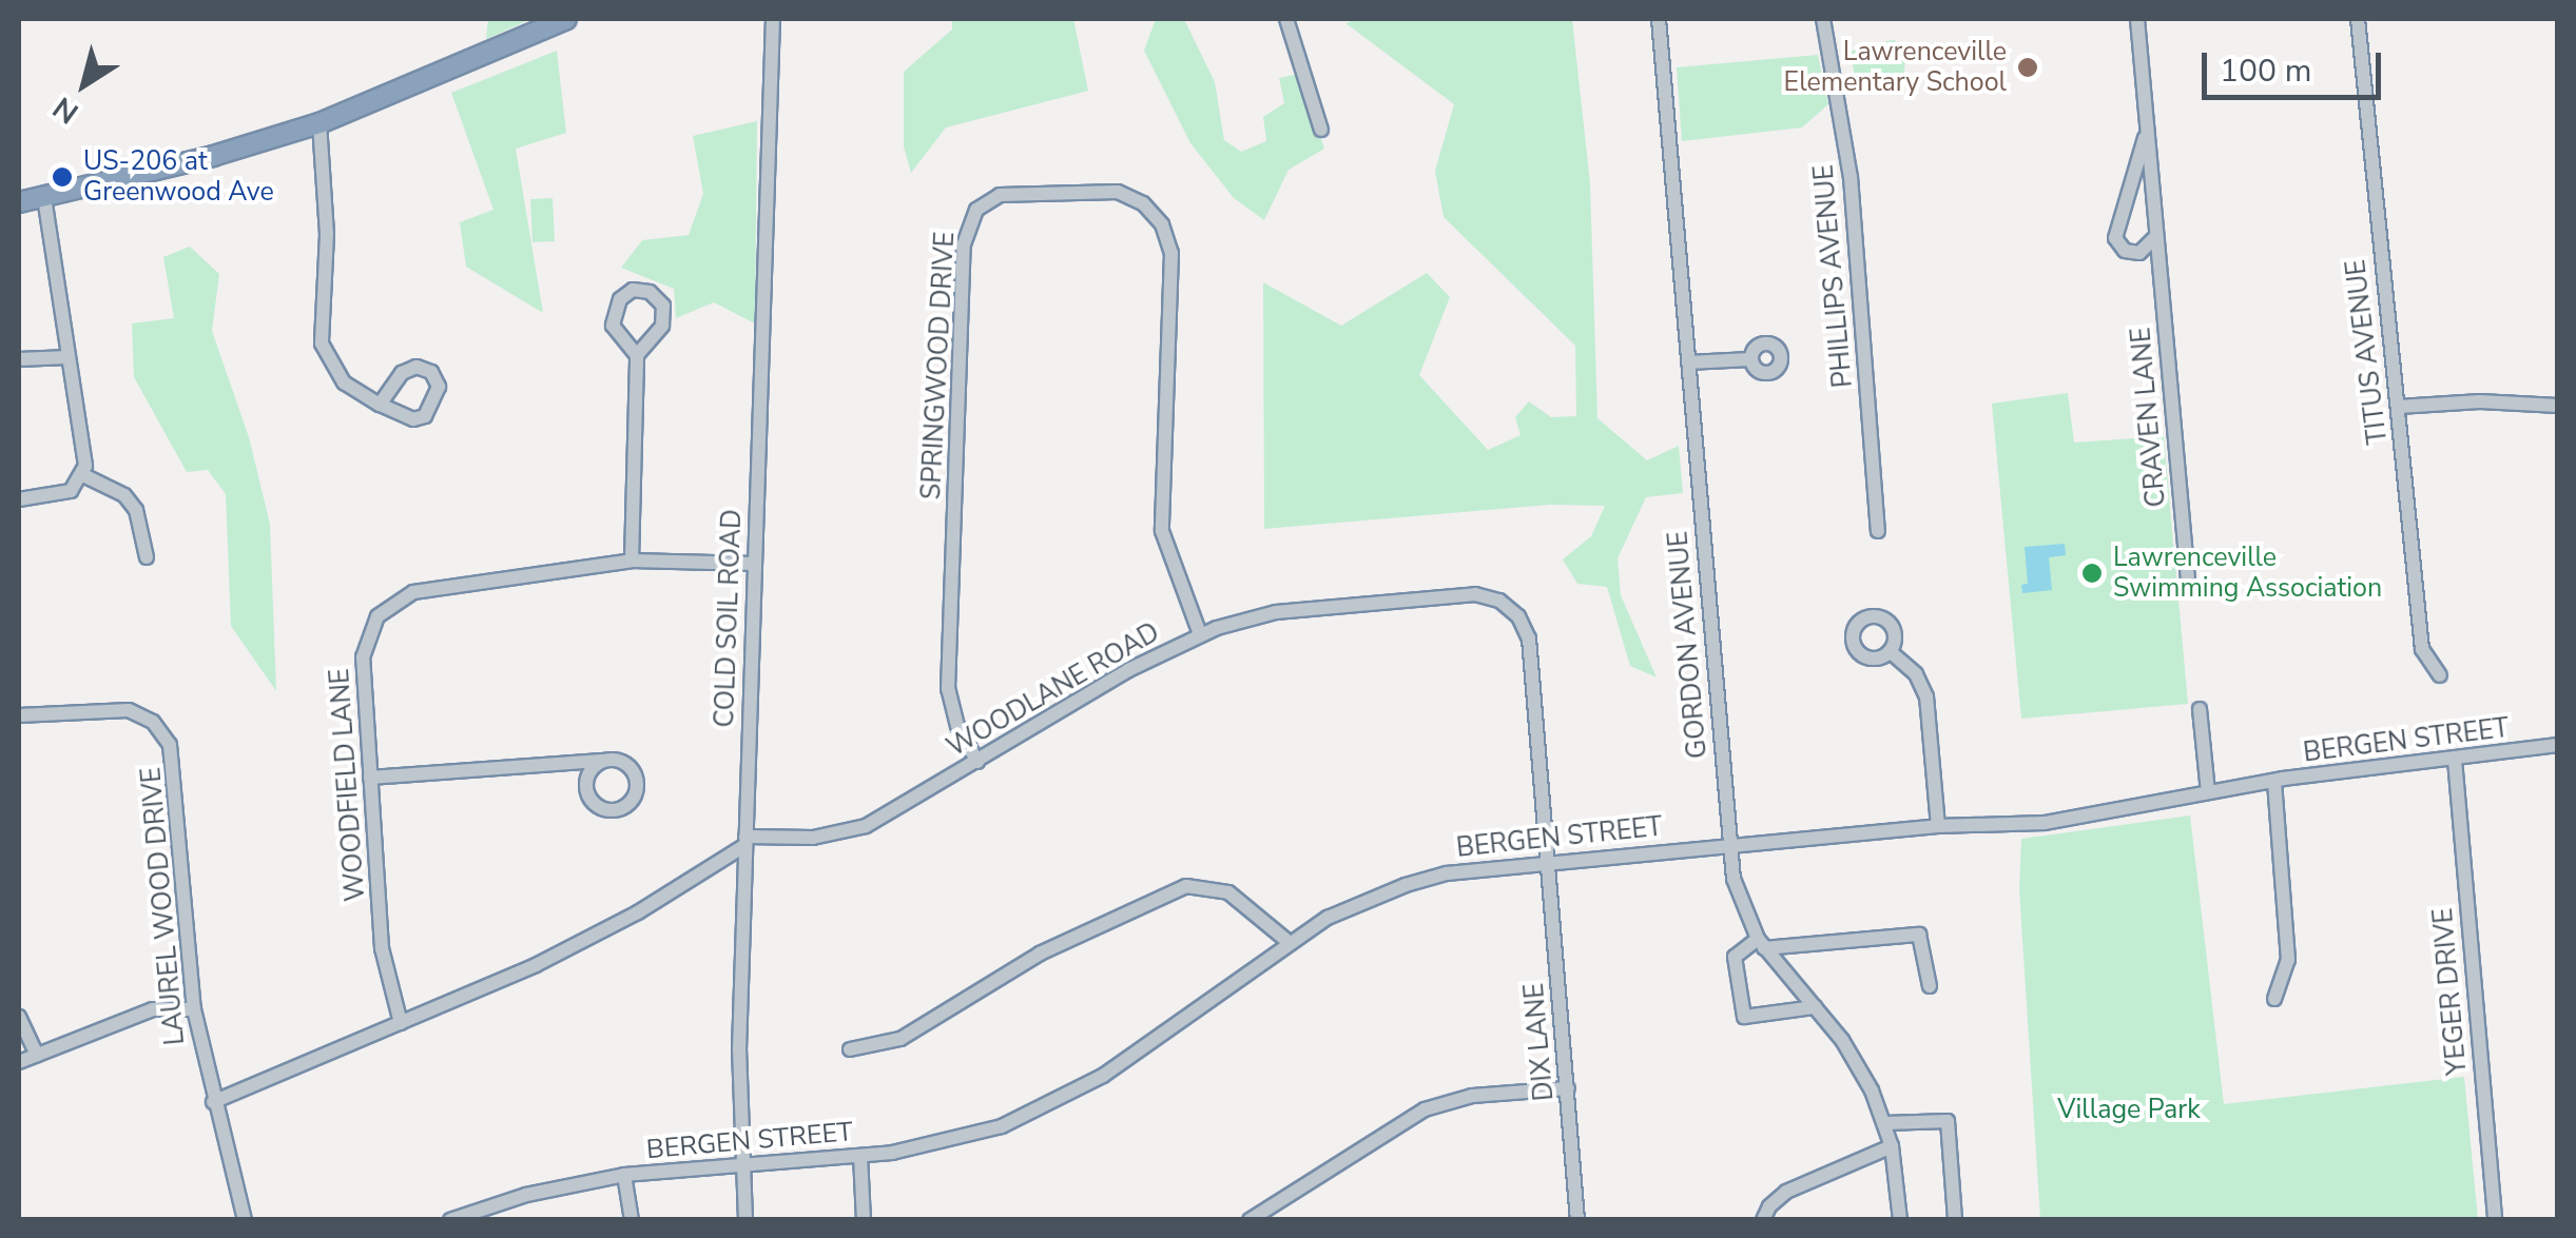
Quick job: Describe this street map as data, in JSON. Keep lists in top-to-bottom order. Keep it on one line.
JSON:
{"streets":{"street":["PHILLIPS AVENUE","TITUS AVENUE","SPRINGWOOD DRIVE","CRAVEN LANE","COLD SOIL ROAD","GORDON AVENUE","WOODLANE ROAD","BERGEN STREET","WOODFIELD LANE","LAUREL WOOD DRIVE","YEGER DRIVE","DIX LANE"]},"crossings":[["SPRINGWOOD DRIVE","WOODLANE ROAD"],["COLD SOIL ROAD","WOODLANE ROAD"],["COLD SOIL ROAD","BERGEN STREET"],["COLD SOIL ROAD","WOODFIELD LANE"],["GORDON AVENUE","BERGEN STREET"],["WOODLANE ROAD","BERGEN STREET"],["WOODLANE ROAD","DIX LANE"],["BERGEN STREET","YEGER DRIVE"],["BERGEN STREET","DIX LANE"]],"parks":["Village Park"],"places":["Lawrenceville Elementary School","US-206 at Greenwood Ave","Lawrenceville Swimming Association"],"scale_bar":"100 m","north":"bottom left"}
